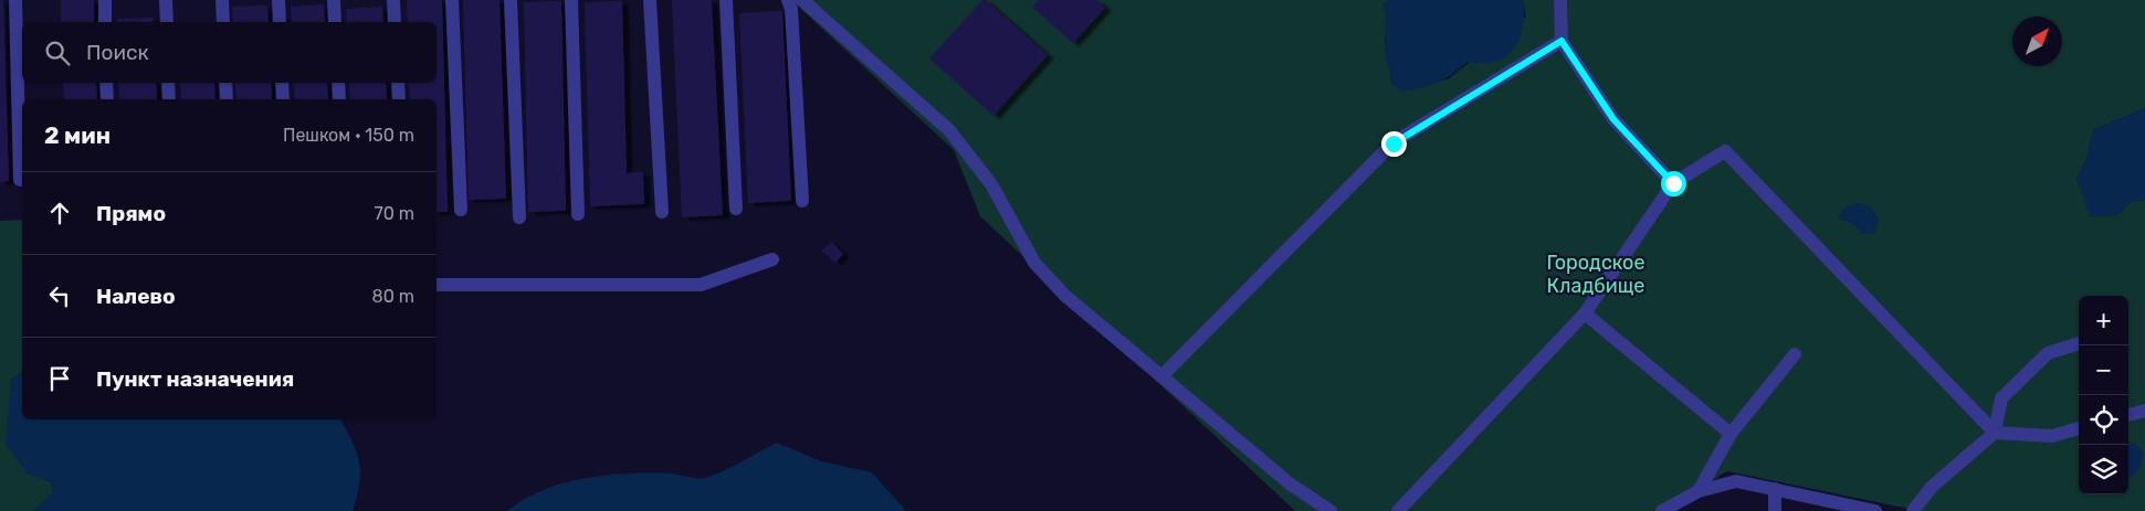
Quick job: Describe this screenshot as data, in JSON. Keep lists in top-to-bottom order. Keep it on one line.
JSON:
{"parks":["Городское Кладбище"],"north":"top right","page":{"search":"Поиск","heading":["2 мин","Пешком · 150 m"],"list":[["Прямо","70 m"],["Налево","80 m"],"Пункт назначения"],"map_buttons":["+","−"]}}
